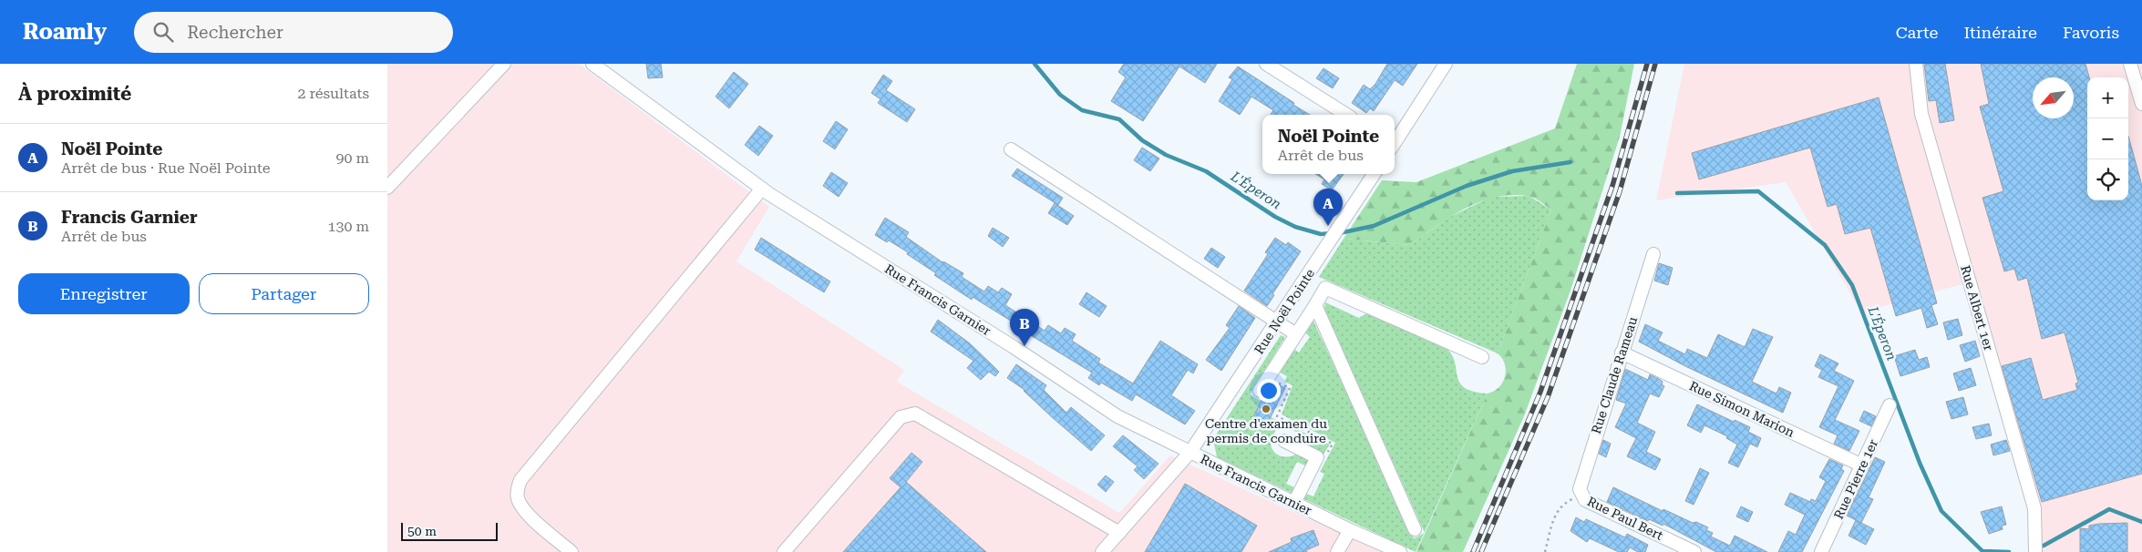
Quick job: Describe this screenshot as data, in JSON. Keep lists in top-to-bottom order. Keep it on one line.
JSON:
{"streets":{"street":["Rue Francis Garnier","Rue Albert 1er","Rue Noël Pointe","Rue Claude Rameau","Rue Simon Marion","Rue Pierre 1er","Rue Paul Bert"]},"crossings":[["Rue Francis Garnier","Rue Noël Pointe"],["Rue Claude Rameau","Rue Simon Marion"],["Rue Claude Rameau","Rue Paul Bert"],["Rue Simon Marion","Rue Pierre 1er"]],"water":["L'Éperon"],"places":["Centre d'examen du permis de conduire"],"scale_bar":"50 m","north":"bottom left","page":{"header":"Roamly","search":"Rechercher","nav":["Carte","Itinéraire","Favoris"],"heading":["À proximité","2 résultats"],"map_buttons":["+","−"],"popup":["Noël Pointe","Arrêt de bus"],"list":[{"mark":"A","name":"Noël Pointe","note":"Arrêt de bus · Rue Noël Pointe","value":"90 m"},{"mark":"B","name":"Francis Garnier","note":"Arrêt de bus","value":"130 m"}],"pins":["A","B"],"buttons":["Enregistrer","Partager"],"scale":"50 m"}}
